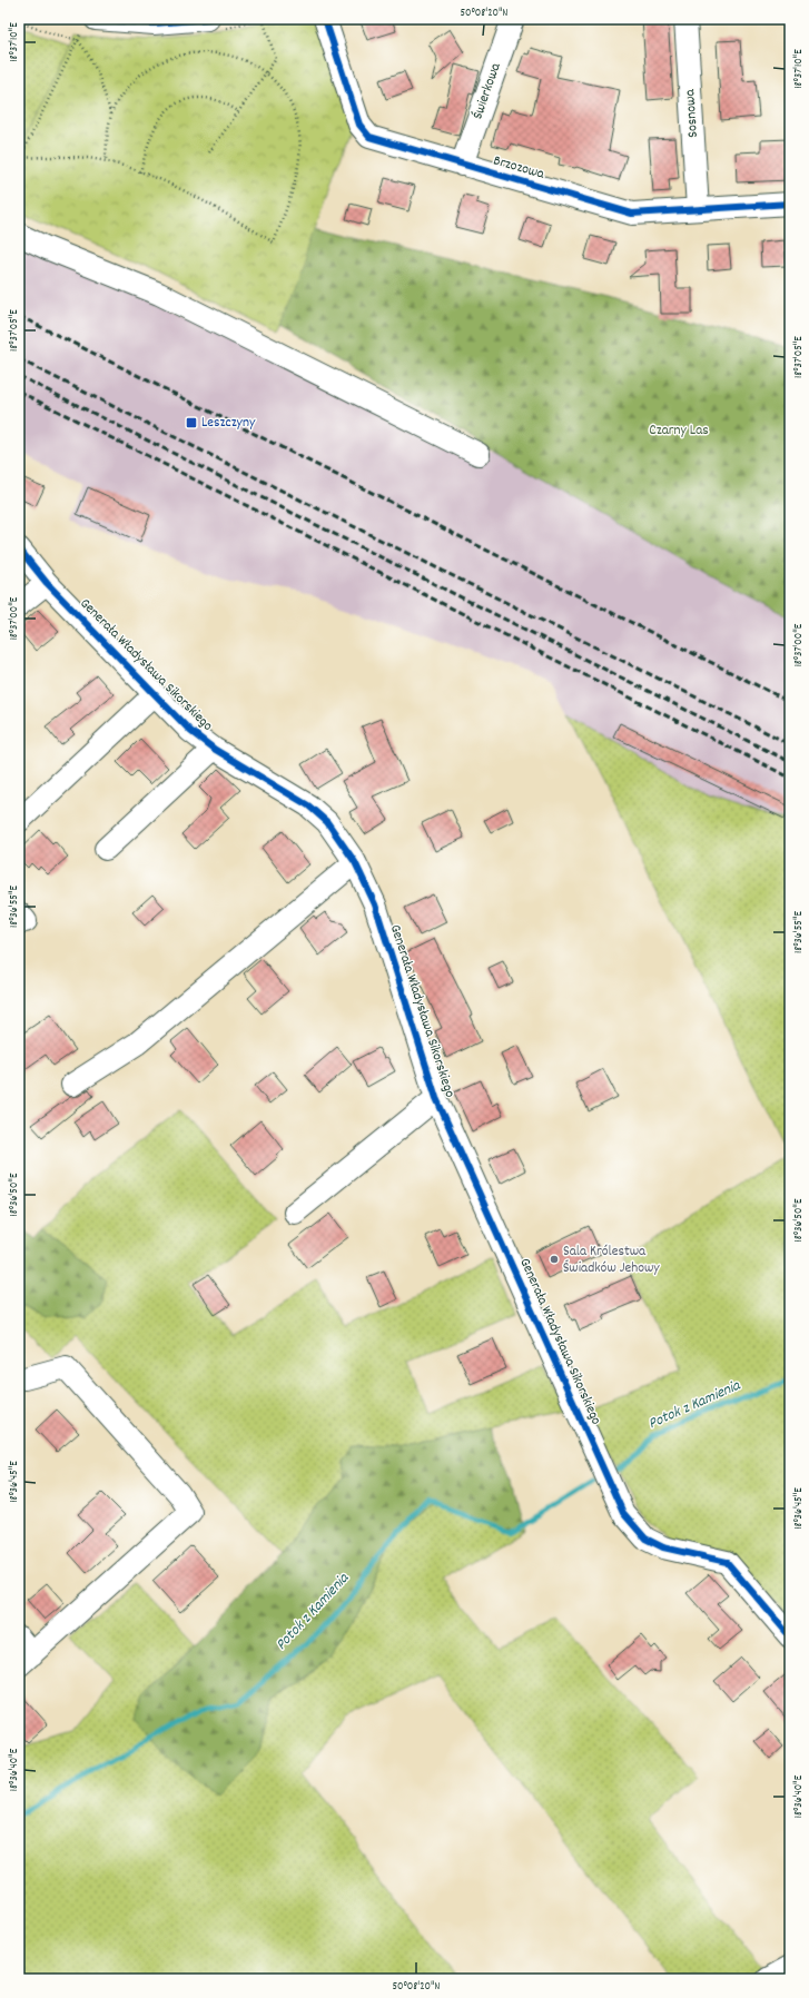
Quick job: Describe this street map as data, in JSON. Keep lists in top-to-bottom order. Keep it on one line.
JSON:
{"streets":{"street":["Świerkowa","Sosnowa","Brzozowa","Generała Władysława Sikorskiego"]},"crossings":[["Świerkowa","Brzozowa"],["Sosnowa","Brzozowa"]],"water":["Potok z Kamienia"],"parks":["Czarny Las"],"places":{"transit":["Leszczyny"],"other":["Sala Królestwa Świadków Jehowy"]},"coordinates":["50°08'20\"N","18°37'10\"E","18°37'05\"E","18°37'00\"E","18°36'55\"E","18°36'50\"E","18°36'45\"E","18°36'40\"E"]}
